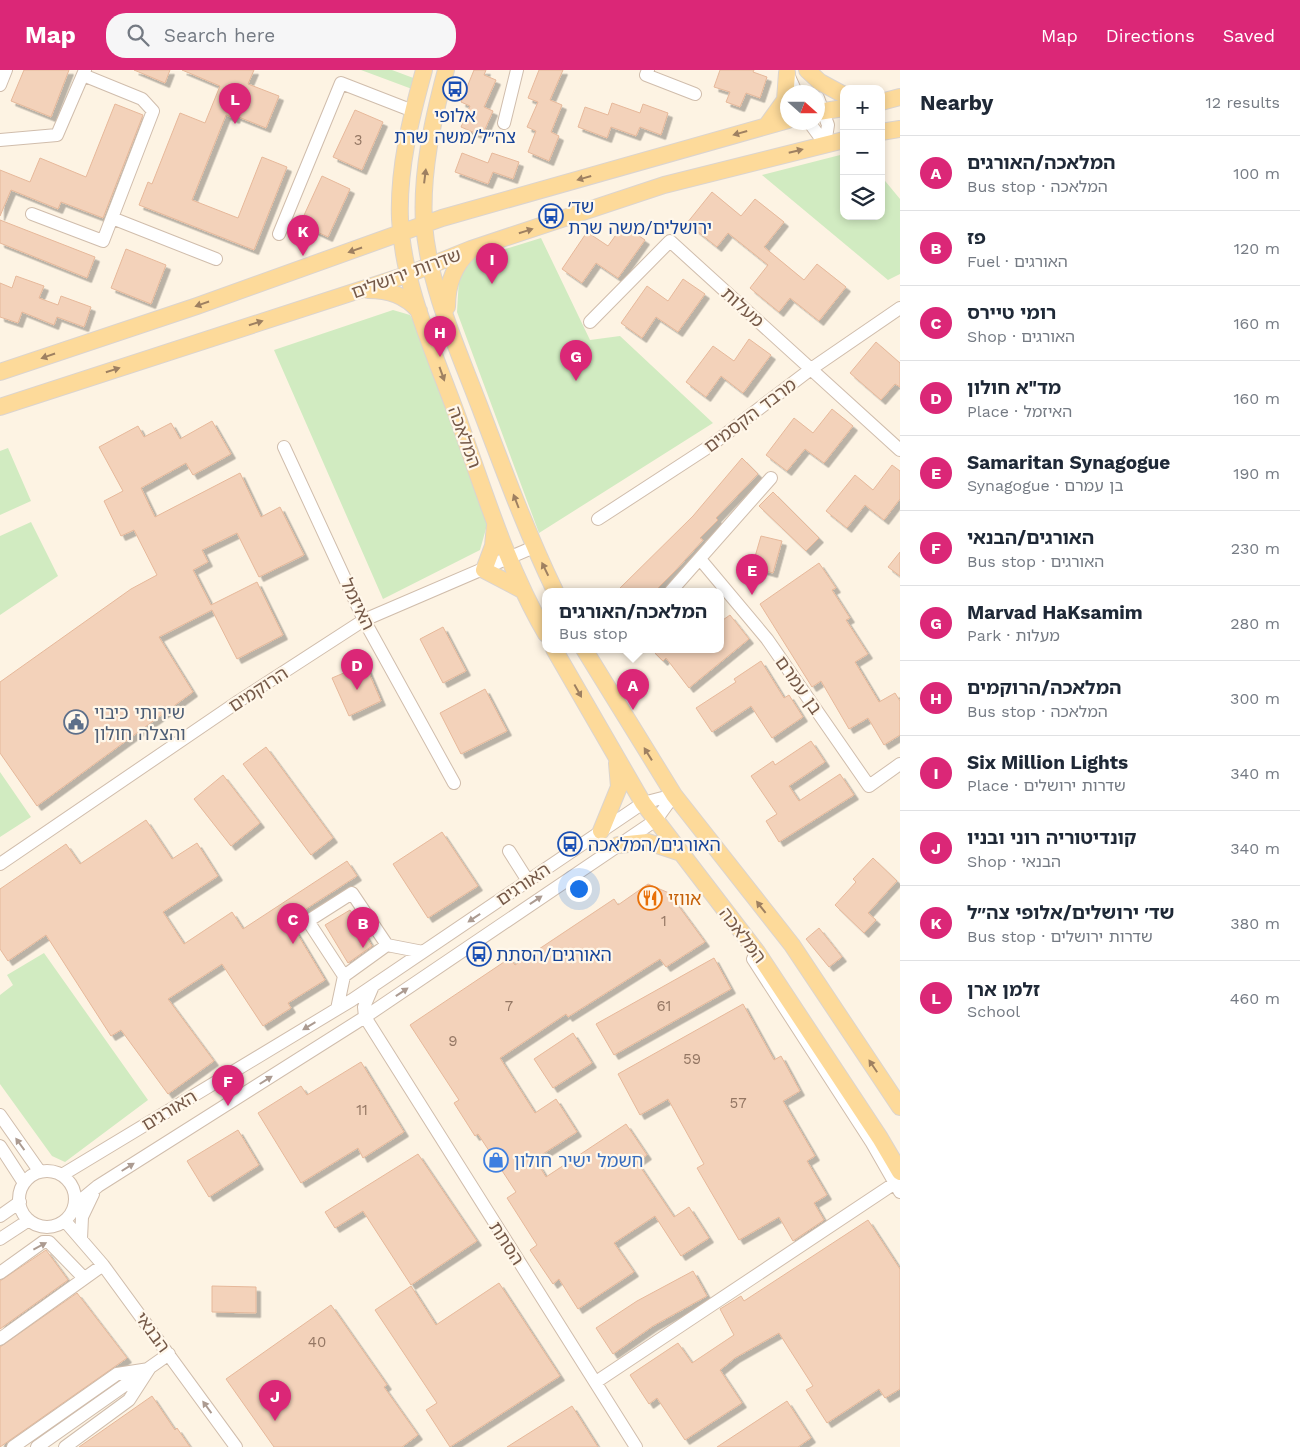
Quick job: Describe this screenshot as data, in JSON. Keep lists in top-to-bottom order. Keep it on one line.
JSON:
{"streets":{"main road":["שדרות ירושלים","המלאכה"],"street":["מעלות","מרבד הקסמים","האיזמל","בן עמרם","הרוקמים","האורגים","הסתת","הבנאי"]},"crossings":[["שדרות ירושלים","המלאכה"],["מעלות","מרבד הקסמים"],["המלאכה","הרוקמים"],["המלאכה","האורגים"],["האיזמל","הרוקמים"],["האורגים","הסתת"],["האורגים","הבנאי"]],"one_way":["הבנאי"],"places":{"bus stop":["אלופי צה״ל/משה שרת","שד׳ ירושלים/משה שרת","האורגים/המלאכה","האורגים/הסתת"],"public building":["שירותי כיבוי והצלה חולון"],"restaurant":["אווזי"],"shop":["חשמל ישיר חולון"]},"house_numbers":["3","1","7","61","9","59","57","11","40"],"north":"right","page":{"header":"Map","search":"Search here","nav":["Map","Directions","Saved"],"heading":["Nearby","12 results"],"pins":["L","K","I","H","G","E","D","A","C","B","F","J"],"map_buttons":["+","−"],"list":[{"mark":"A","name":"המלאכה/האורגים","note":"Bus stop · המלאכה","value":"100 m"},{"mark":"B","name":"פז","note":"Fuel · האורגים","value":"120 m"},{"mark":"C","name":"רומי טיירס","note":"Shop · האורגים","value":"160 m"},{"mark":"D","name":"מד\"א חולון","note":"Place · האיזמל","value":"160 m"},{"mark":"E","name":"Samaritan Synagogue","note":"Synagogue · בן עמרם","value":"190 m"},{"mark":"F","name":"האורגים/הבנאי","note":"Bus stop · האורגים","value":"230 m"},{"mark":"G","name":"Marvad HaKsamim","note":"Park · מעלות","value":"280 m"},{"mark":"H","name":"המלאכה/הרוקמים","note":"Bus stop · המלאכה","value":"300 m"},{"mark":"I","name":"Six Million Lights","note":"Place · שדרות ירושלים","value":"340 m"},{"mark":"J","name":"קונדיטוריה רוני ובניו","note":"Shop · הבנאי","value":"340 m"},{"mark":"K","name":"שד׳ ירושלים/אלופי צה״ל","note":"Bus stop · שדרות ירושלים","value":"380 m"},{"mark":"L","name":"זלמן ארן","note":"School","value":"460 m"}],"popup":["המלאכה/האורגים","Bus stop"]}}
